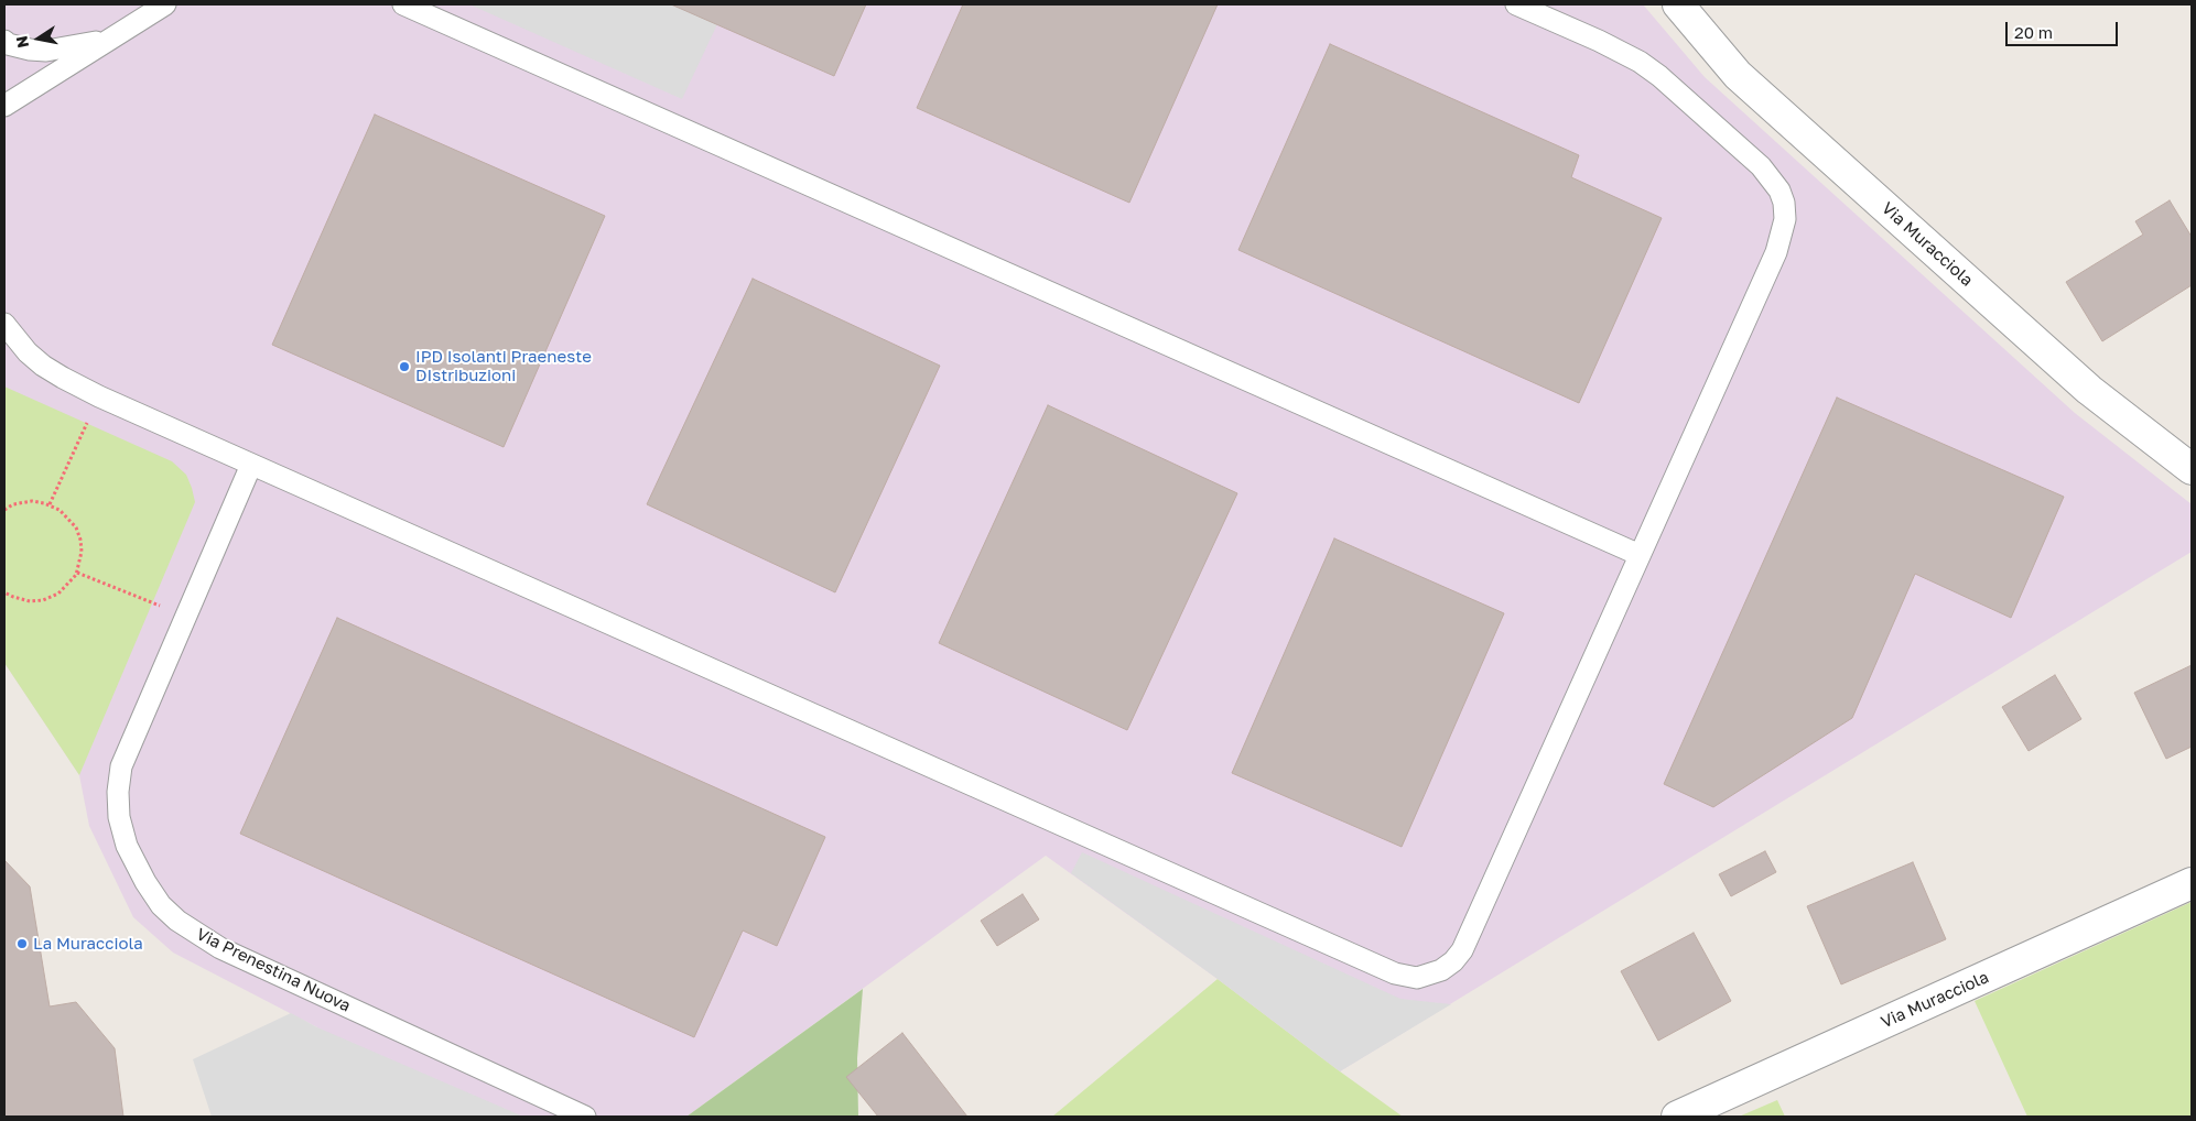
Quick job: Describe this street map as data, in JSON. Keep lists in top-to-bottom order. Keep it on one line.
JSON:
{"streets":{"street":["Via Muracciola"],"lane":["Via Prenestina Nuova"]},"places":["IPD Isolanti Praeneste DIstribuzioni","La Muracciola"],"scale_bar":"20 m","north":"left"}
